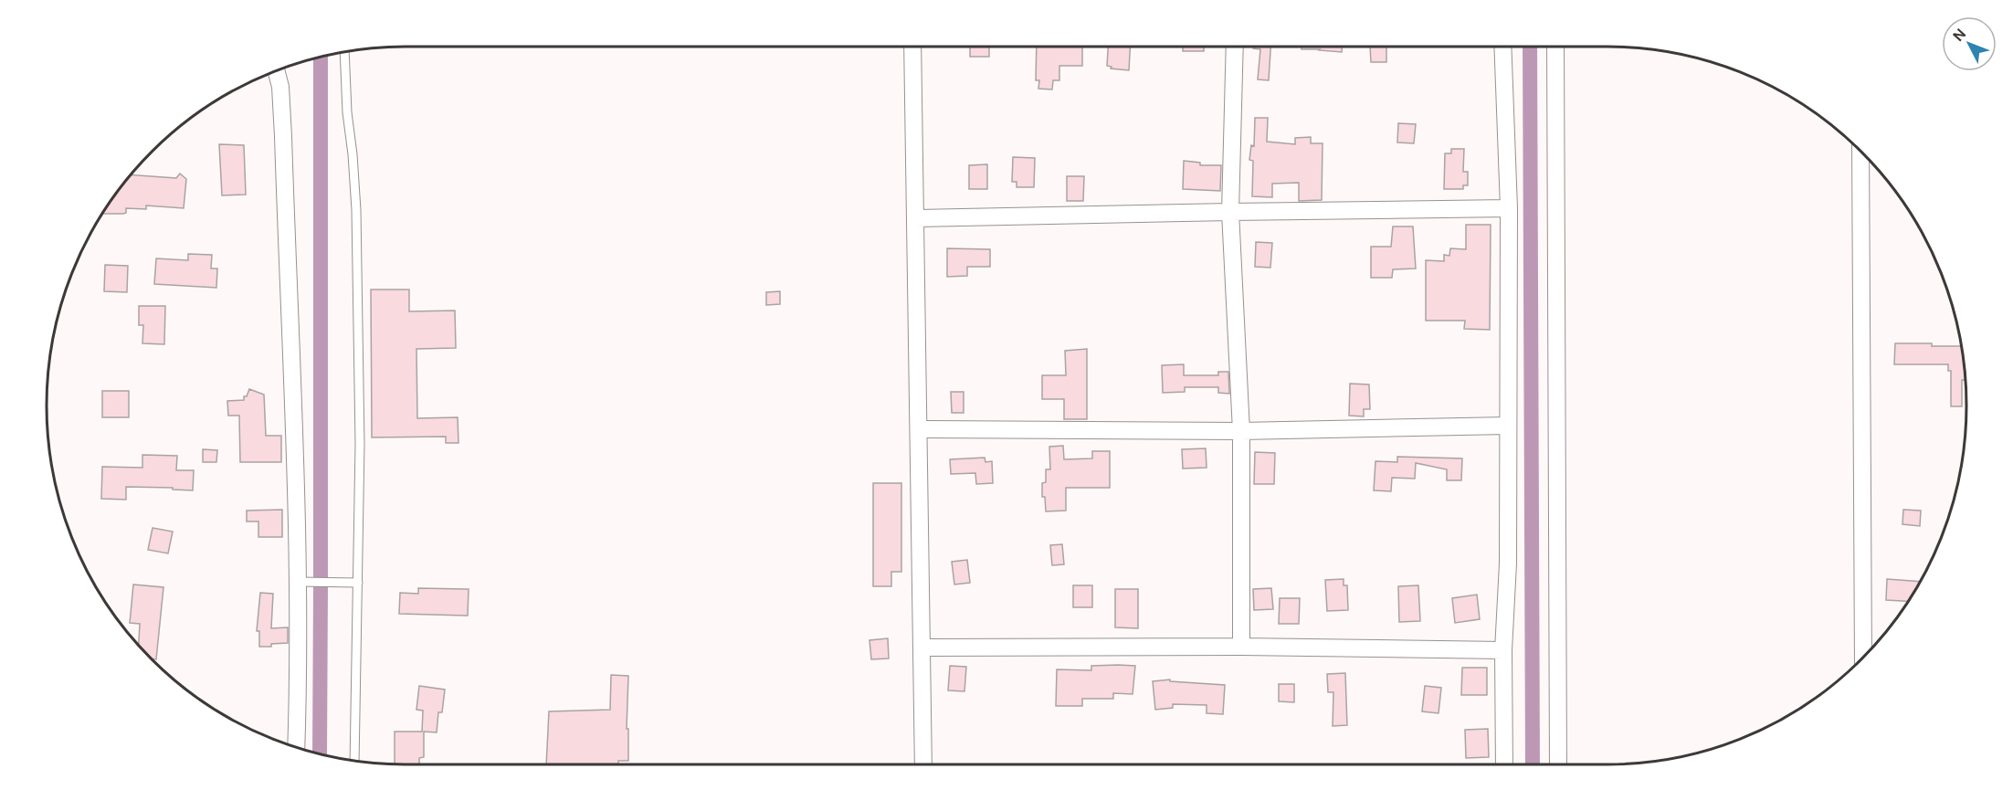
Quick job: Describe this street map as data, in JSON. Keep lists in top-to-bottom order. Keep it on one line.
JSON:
{"north":"top left"}
